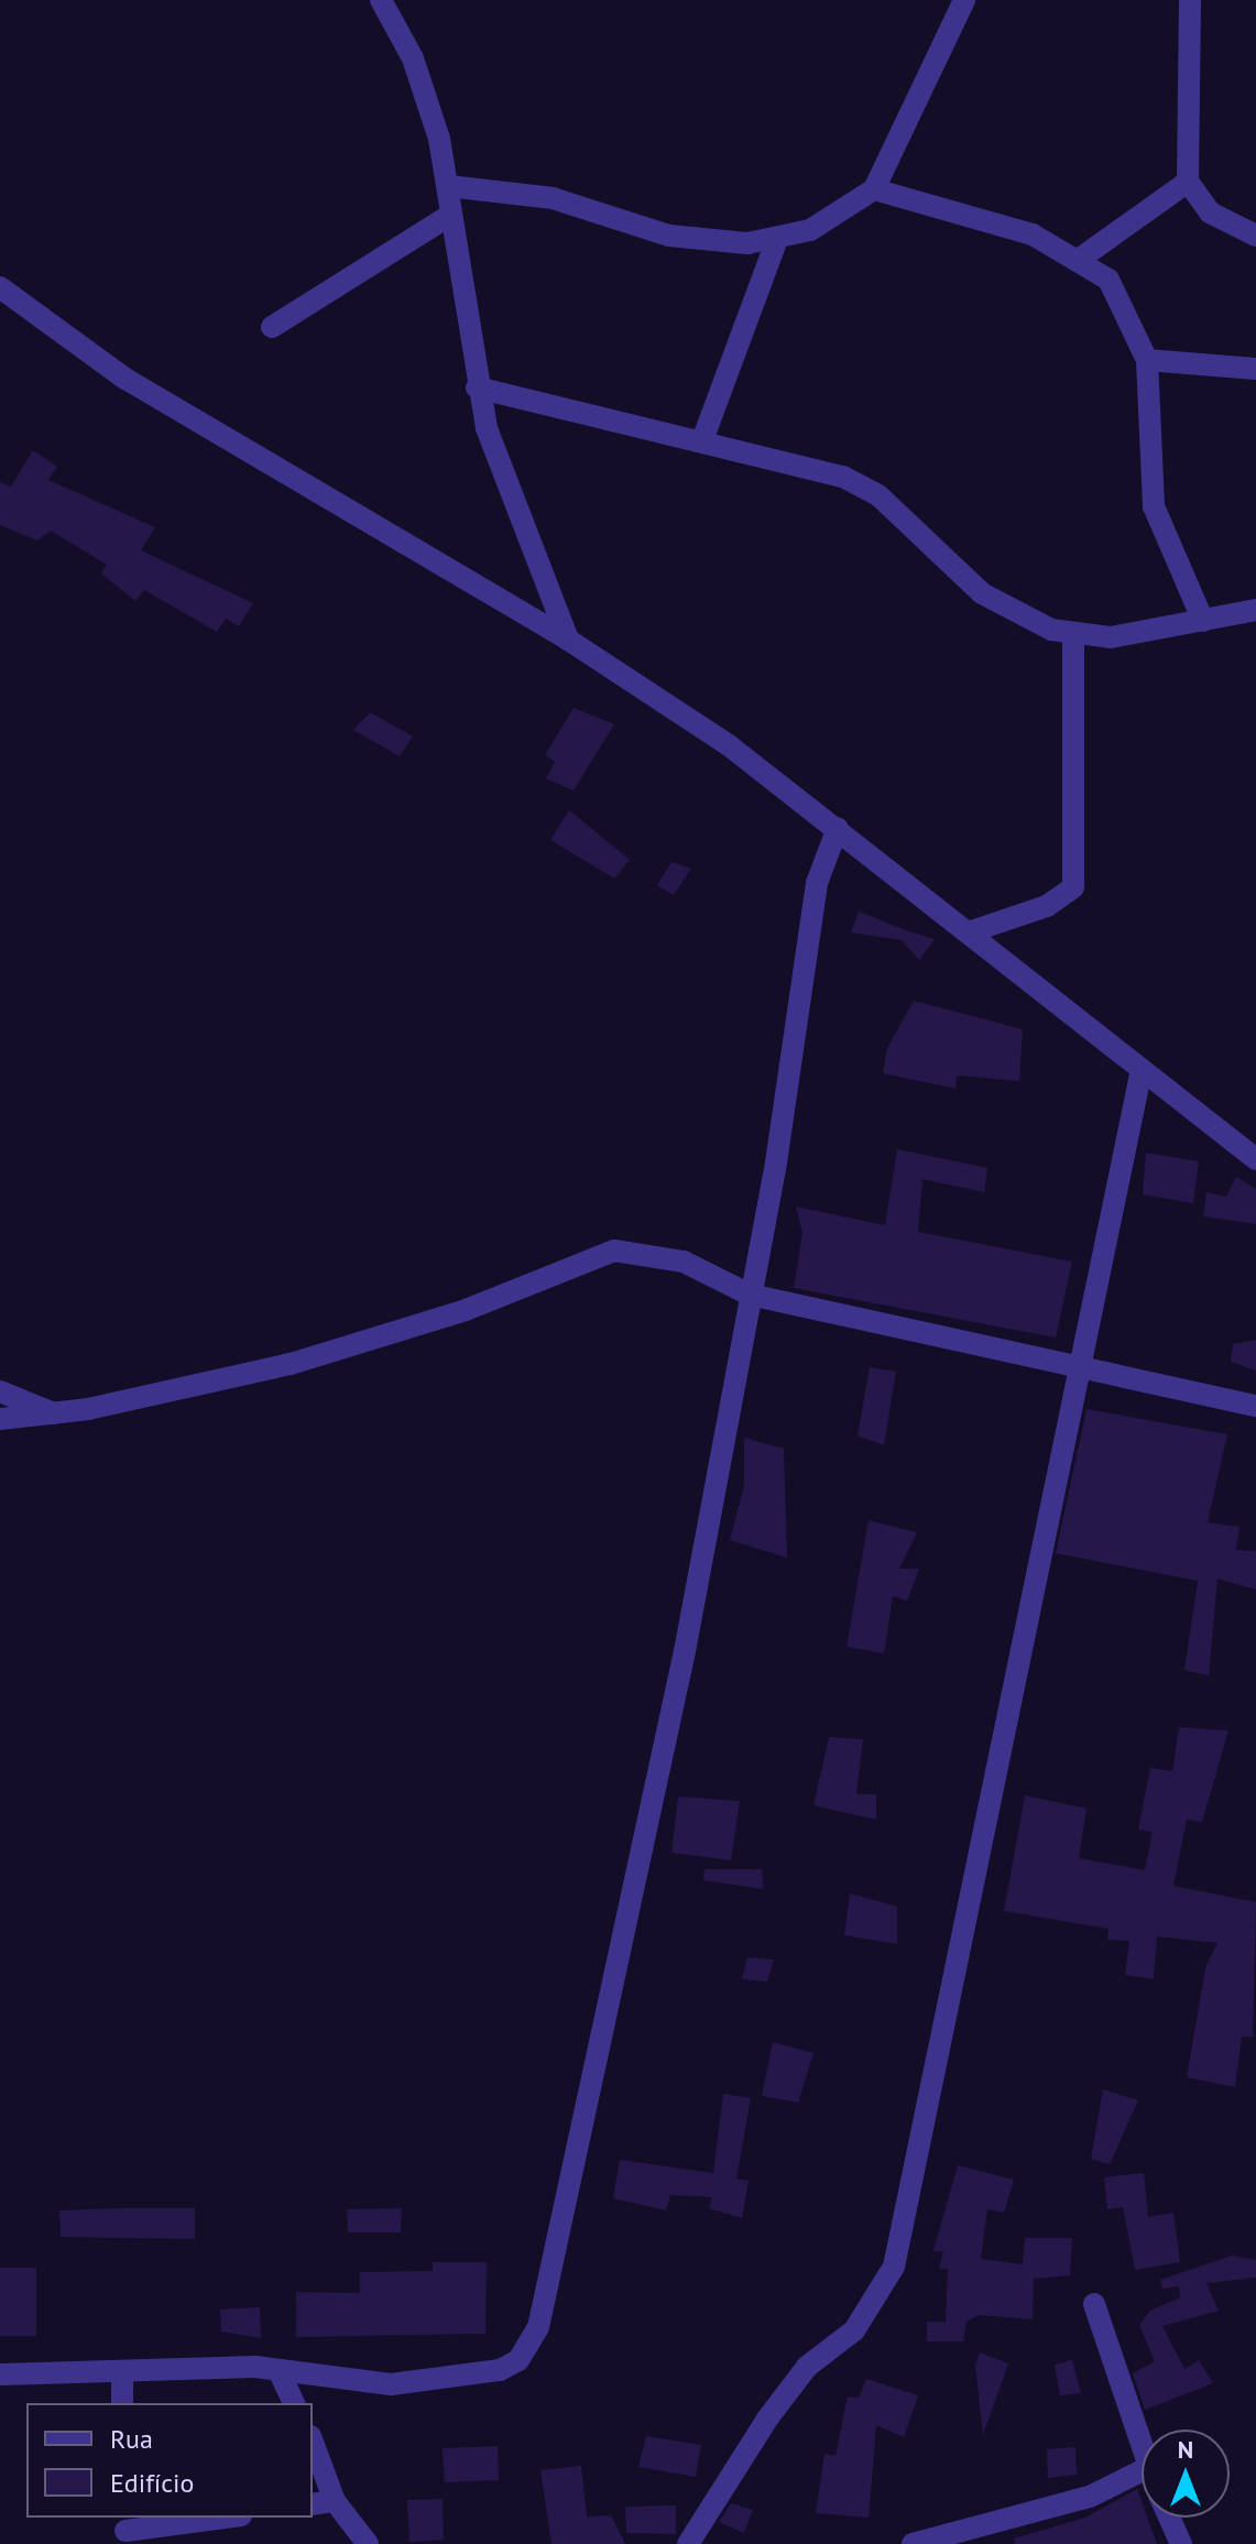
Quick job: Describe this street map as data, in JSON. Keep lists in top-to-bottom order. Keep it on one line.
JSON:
{"legend":["Rua","Edifício"],"north":"top"}
